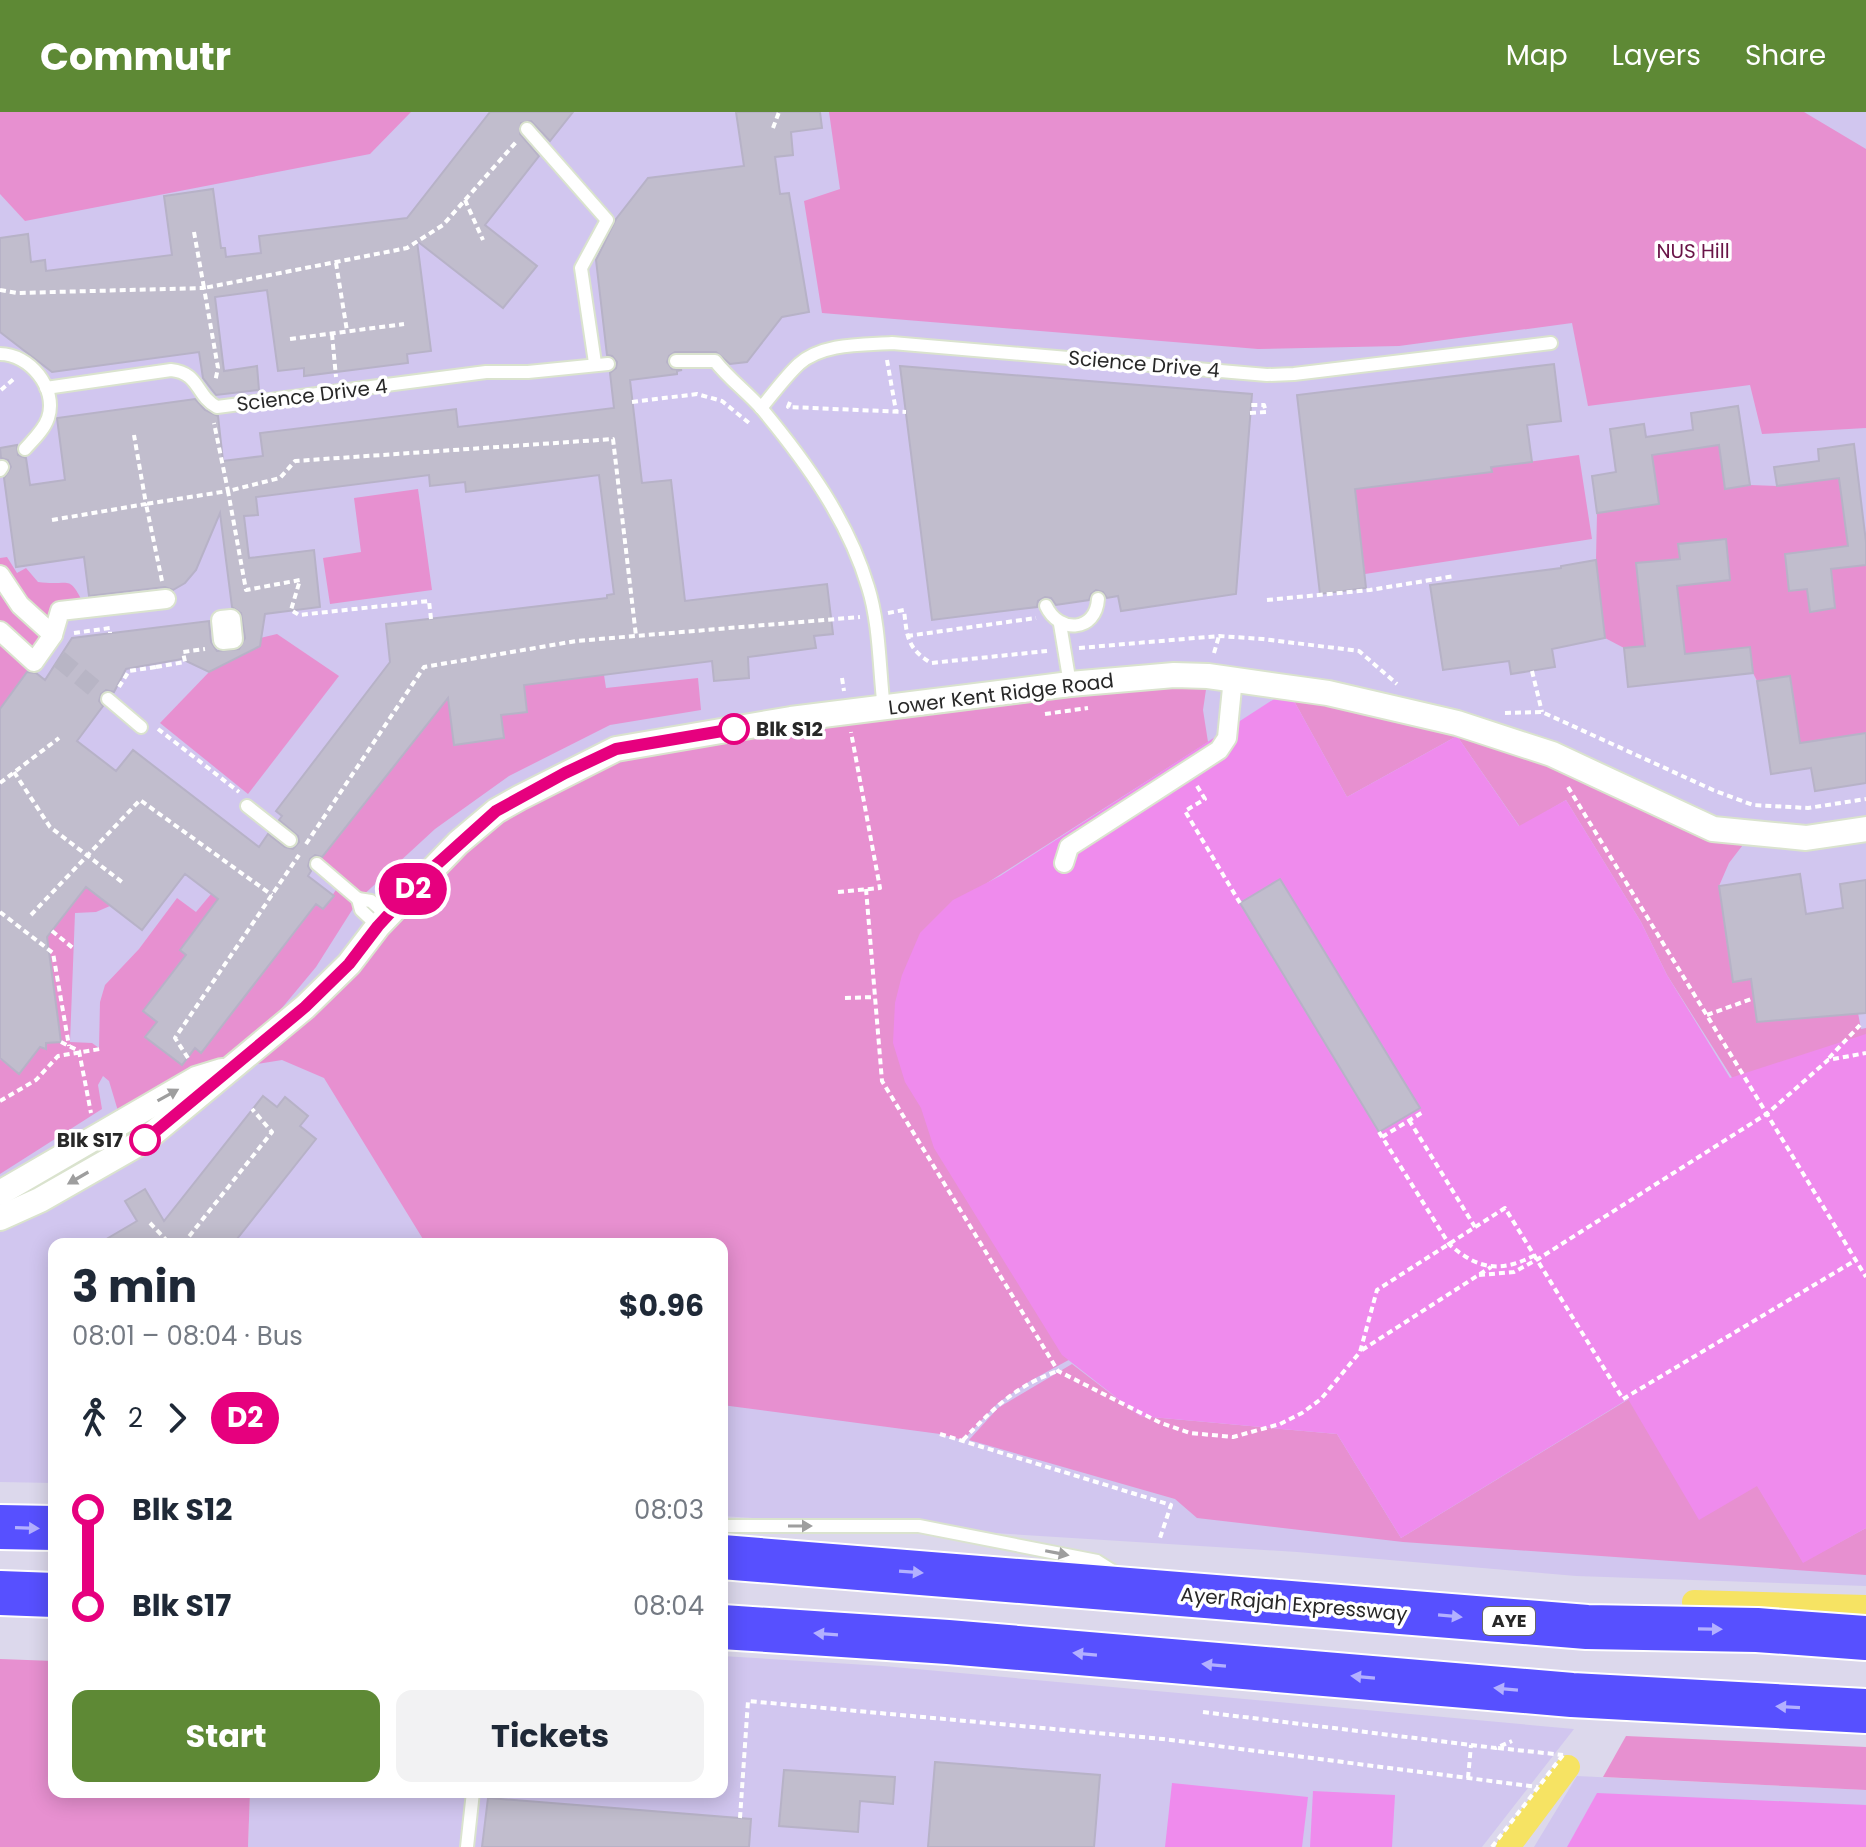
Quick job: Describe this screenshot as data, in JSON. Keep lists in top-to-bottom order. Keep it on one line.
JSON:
{"streets":{"highway":["Ayer Rajah Expressway","AYE"],"street":["Lower Kent Ridge Road"],"lane":["Science Drive 4"]},"parks":["NUS Hill"],"places":["Blk S12","Blk S17"],"lines":["bus line D2"],"page":{"header":"Commutr","nav":["Map","Layers","Share"],"on_map":"D2","heading":["3 min","08:01 – 08:04 · Bus","$0.96"],"legs":["2","D2"],"list":[{"name":"Blk S12","value":"08:03"},{"name":"Blk S17","value":"08:04"}],"buttons":["Start","Tickets"]}}
